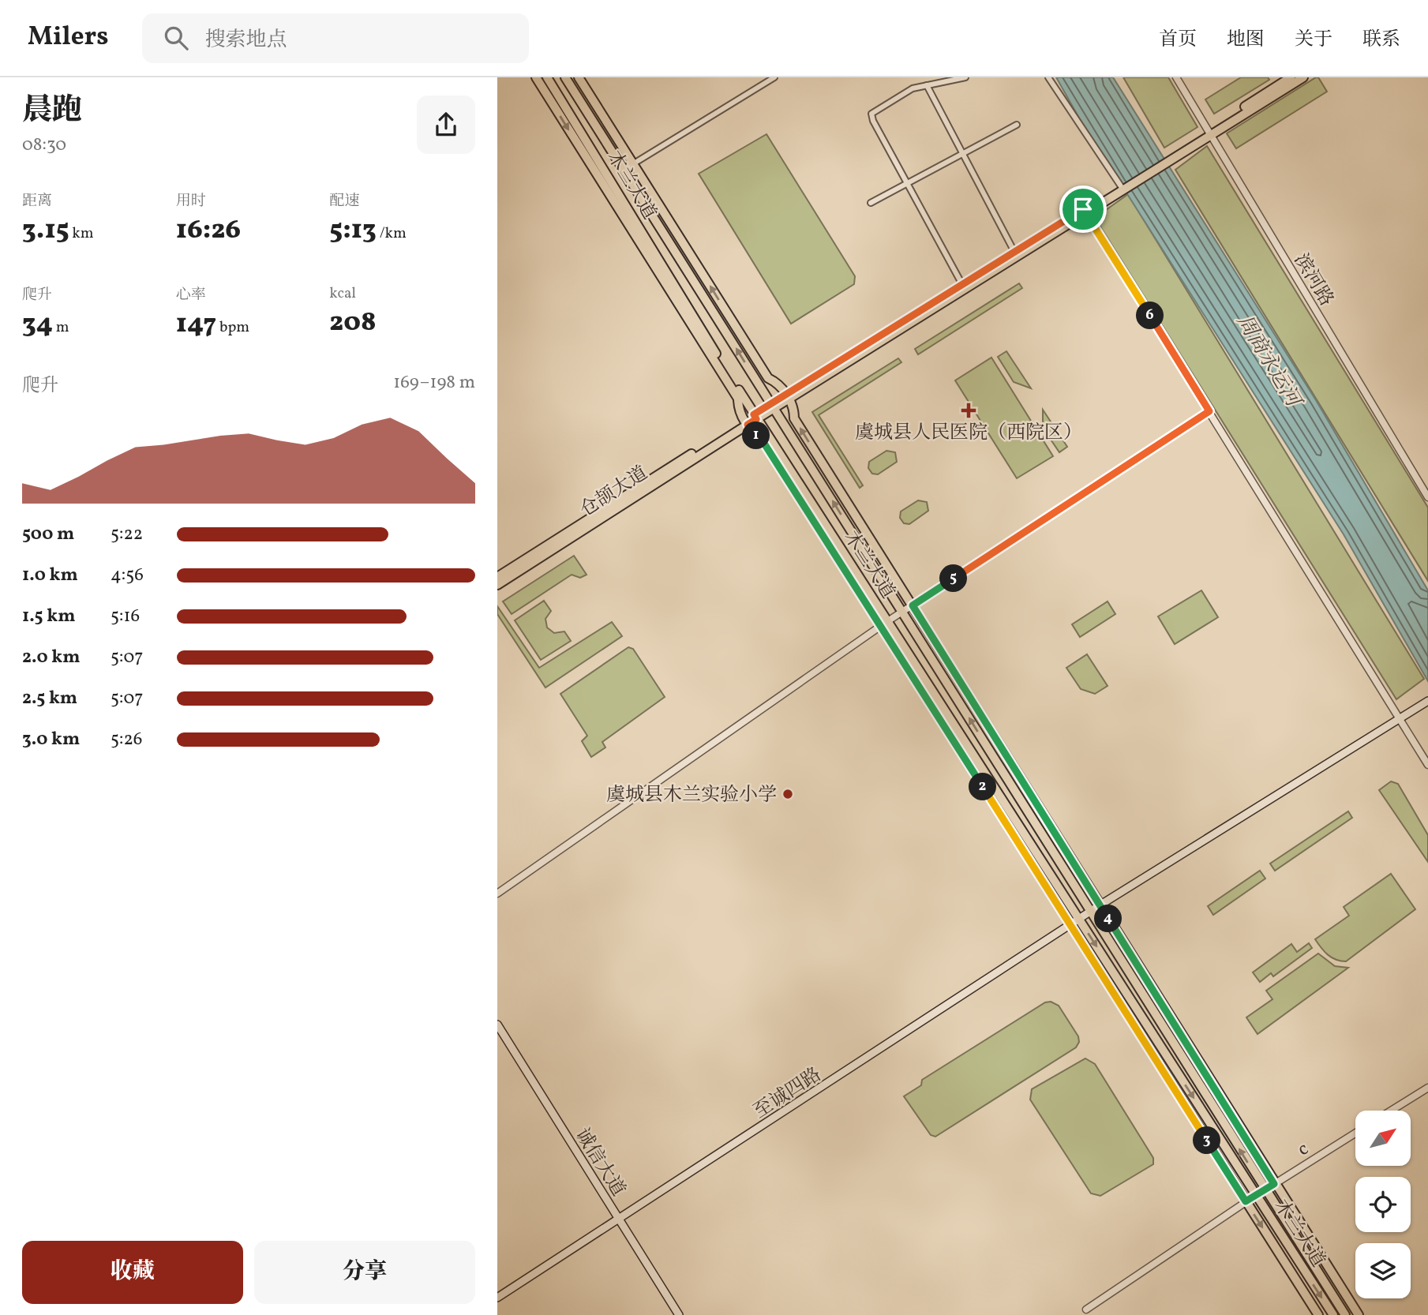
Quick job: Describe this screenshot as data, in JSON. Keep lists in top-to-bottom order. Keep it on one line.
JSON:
{"streets":{"main road":["木兰大道","仓颉大道","至诚四路","诚信大道"],"street":["滨河路","c"]},"crossings":[["木兰大道","至诚四路"],["木兰大道","c"],["至诚四路","诚信大道"]],"water":["周商永运河"],"places":{"health":["虞城县人民医院（西院区）"],"other":["虞城县木兰实验小学"]},"north":"top right","page":{"header":"Milers","search":"搜索地点","nav":["首页","地图","关于","联系"],"heading":["晨跑","08:30"],"stats":[["距离","3.15 km"],["用时","16:26"],["配速","5:13 /km"],["爬升","34 m"],["心率","147 bpm"],["kcal","208"]],"pins":["6","1","5","2","4","3"],"chart":["爬升","169–198 m"],"list":[{"name":"500 m","note":"5:22"},{"name":"1.0 km","note":"4:56"},{"name":"1.5 km","note":"5:16"},{"name":"2.0 km","note":"5:07"},{"name":"2.5 km","note":"5:07"},{"name":"3.0 km","note":"5:26"}],"buttons":["收藏","分享"]}}
